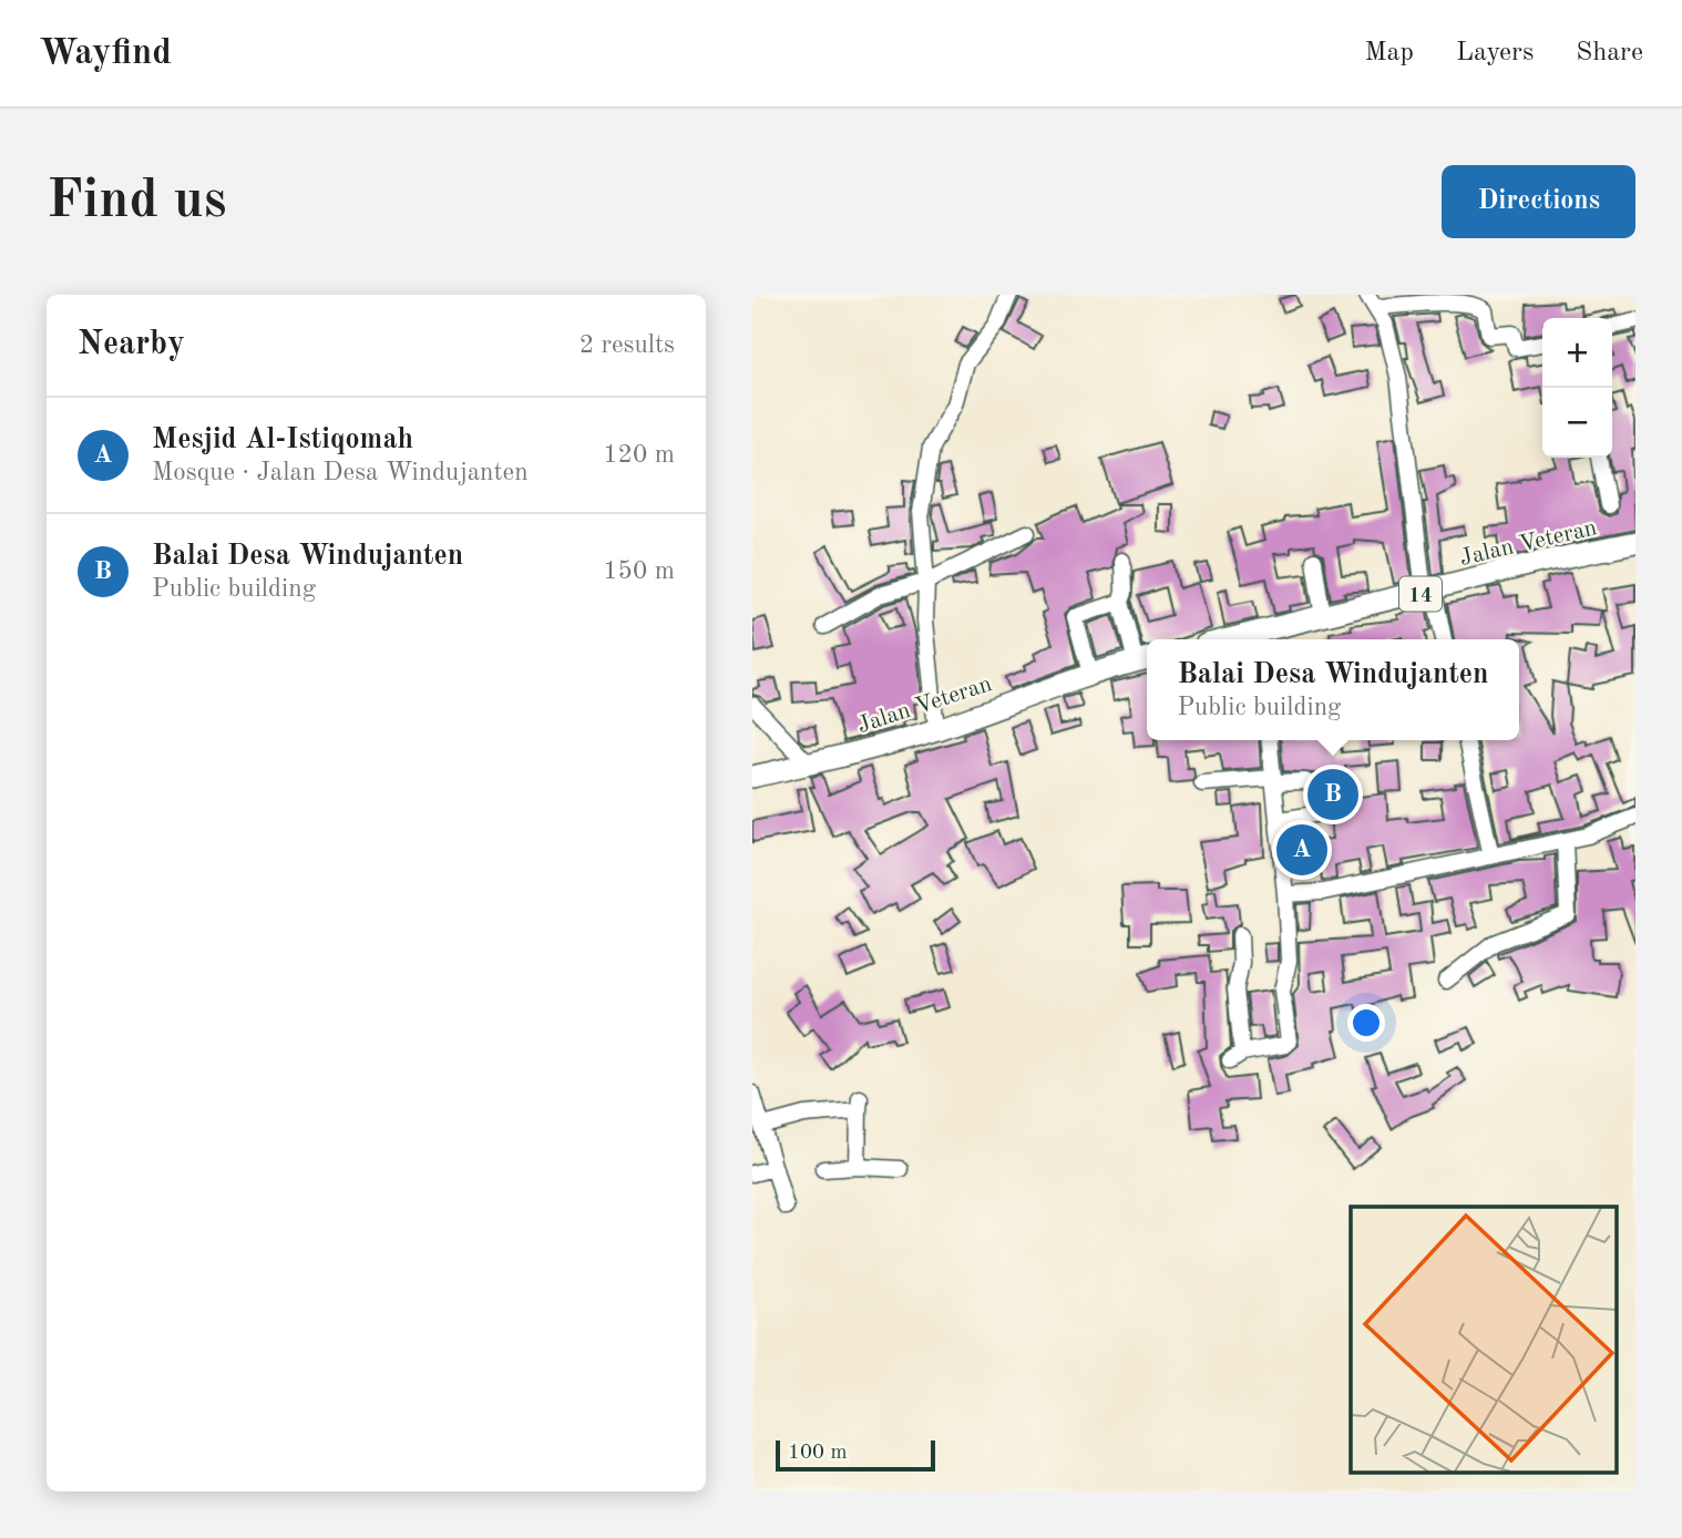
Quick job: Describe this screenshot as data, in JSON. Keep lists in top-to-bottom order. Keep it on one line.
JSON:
{"streets":{"highway":["Jalan Veteran","14"]},"scale_bar":"100 m","page":{"header":"Wayfind","nav":["Map","Layers","Share"],"buttons":"Directions","title":"Find us","heading":["Nearby","2 results"],"map_buttons":["+","−"],"list":[{"mark":"A","name":"Mesjid Al-Istiqomah","note":"Mosque · Jalan Desa Windujanten","value":"120 m"},{"mark":"B","name":"Balai Desa Windujanten","note":"Public building","value":"150 m"}],"popup":["Balai Desa Windujanten","Public building"],"pins":["B","A"],"scale":"100 m"}}
